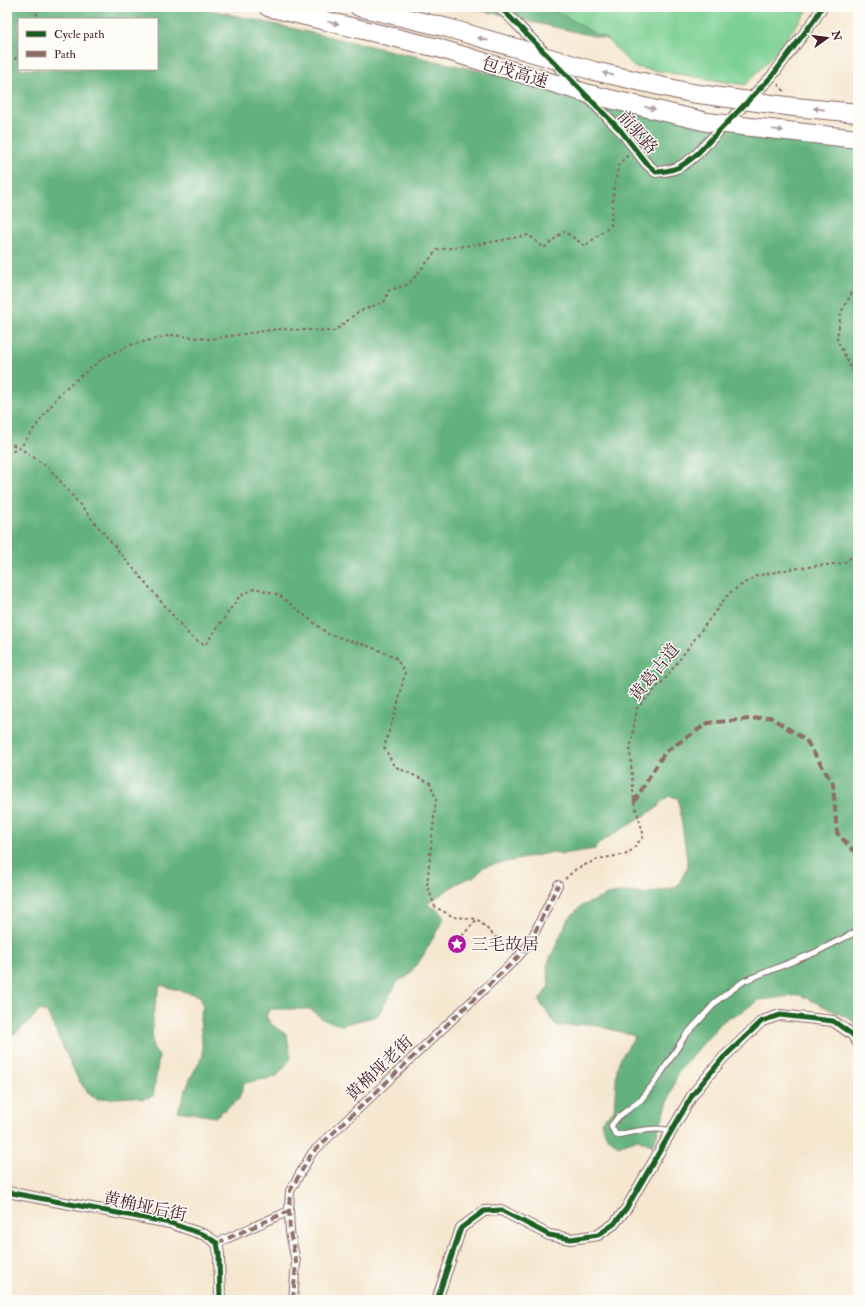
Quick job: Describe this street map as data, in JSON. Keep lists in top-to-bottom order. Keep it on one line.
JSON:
{"streets":{"highway":["包茂高速"],"street":["前驱路","黄桷垭老街","黄桷垭后街"],"path":["黄葛古道"]},"crossings":[["黄葛古道","黄桷垭老街"]],"places":{"place":["三毛故居"]},"legend":["Cycle path","Path"],"north":"right"}
